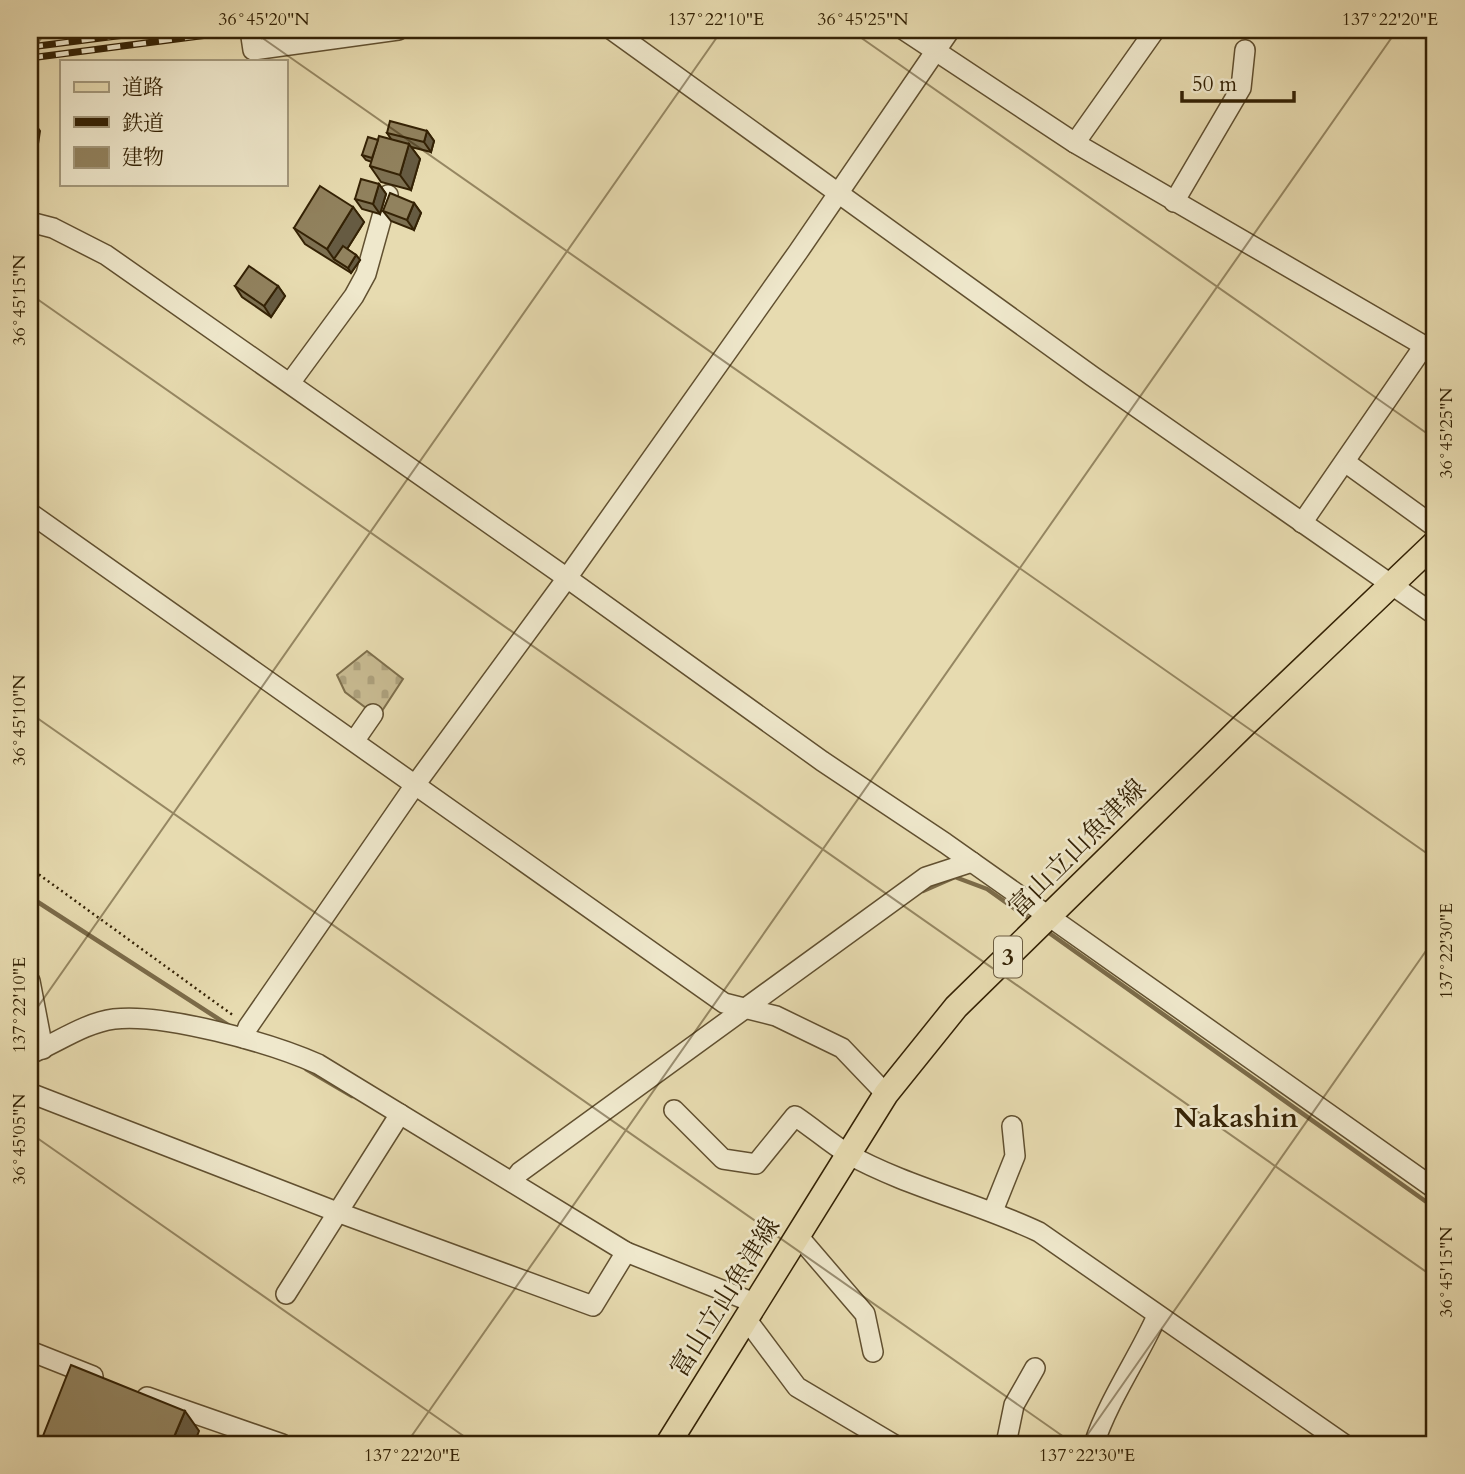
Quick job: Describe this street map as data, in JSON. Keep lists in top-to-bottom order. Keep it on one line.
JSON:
{"streets":{"main road":["富山立山魚津線","3"]},"districts":["Nakashin"],"legend":["道路","鉄道","建物"],"scale_bar":"50 m","coordinates":["36°45'20\"N","137°22'10\"E","36°45'25\"N","137°22'20\"E","36°45'15\"N","36°45'10\"N","137°22'30\"E","36°45'05\"N"]}
